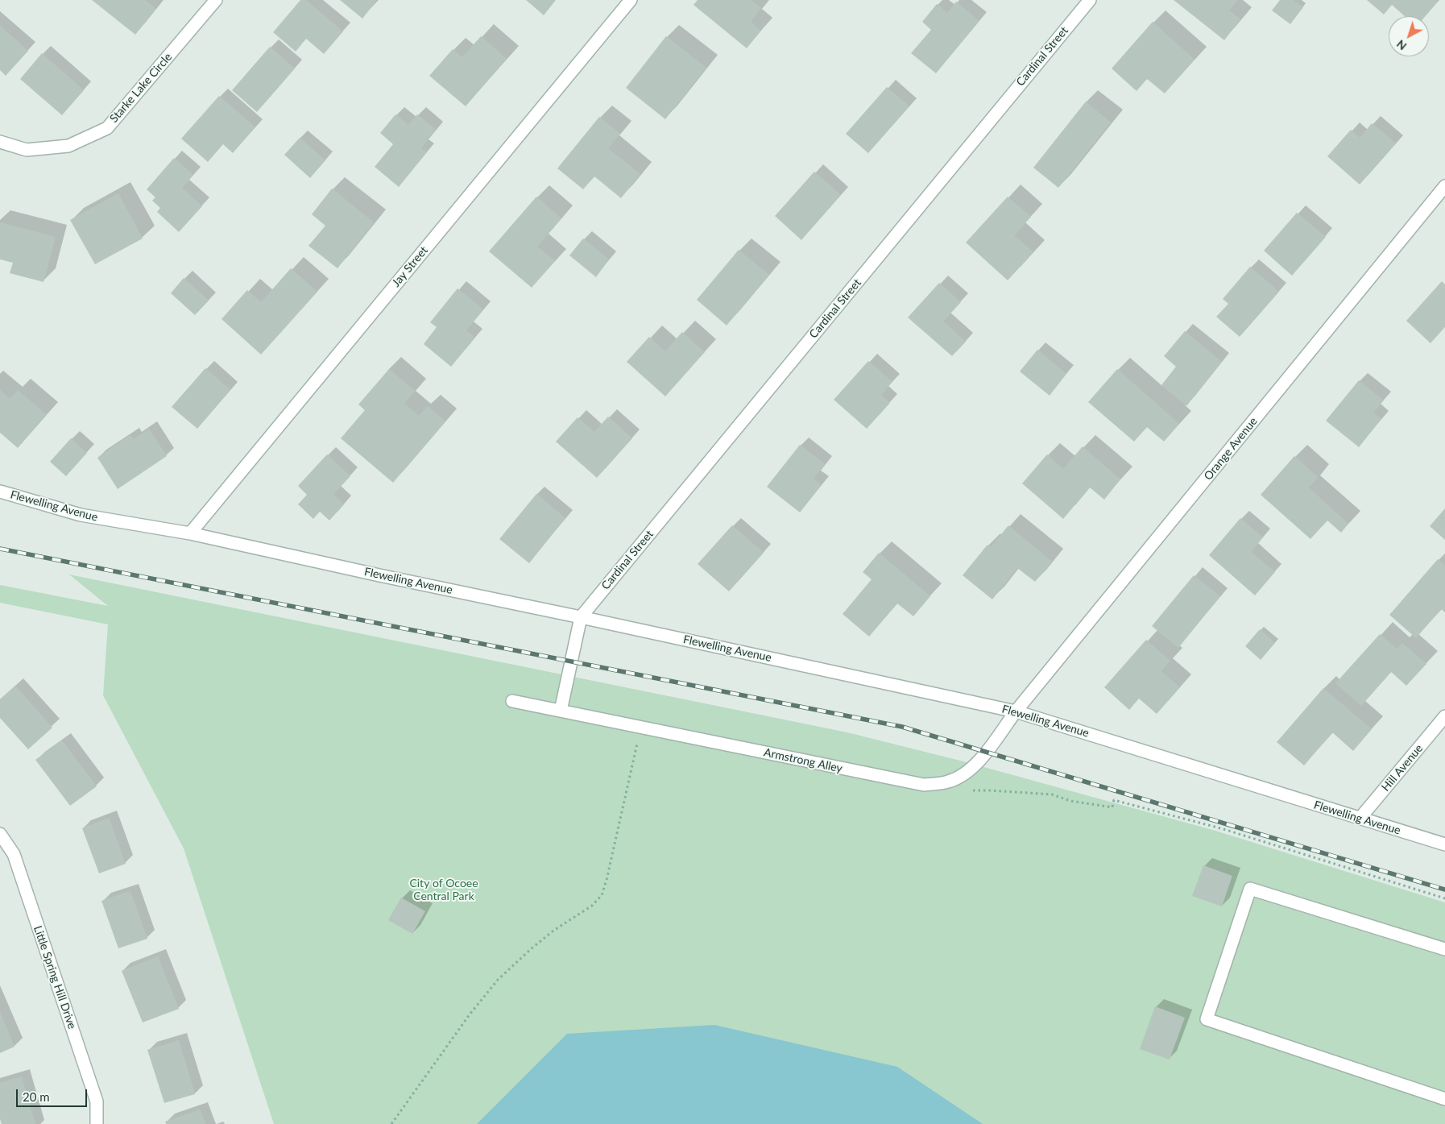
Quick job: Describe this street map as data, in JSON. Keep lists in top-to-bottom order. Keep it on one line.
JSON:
{"streets":{"street":["Cardinal Street","Starke Lake Circle","Jay Street","Orange Avenue","Flewelling Avenue","Armstrong Alley","Hill Avenue","Little Spring Hill Drive"]},"crossings":[["Cardinal Street","Flewelling Avenue"],["Jay Street","Flewelling Avenue"],["Orange Avenue","Flewelling Avenue"],["Orange Avenue","Armstrong Alley"],["Flewelling Avenue","Armstrong Alley"],["Flewelling Avenue","Hill Avenue"]],"parks":["City of Ocoee Central Park"],"scale_bar":"20 m","north":"bottom left"}
